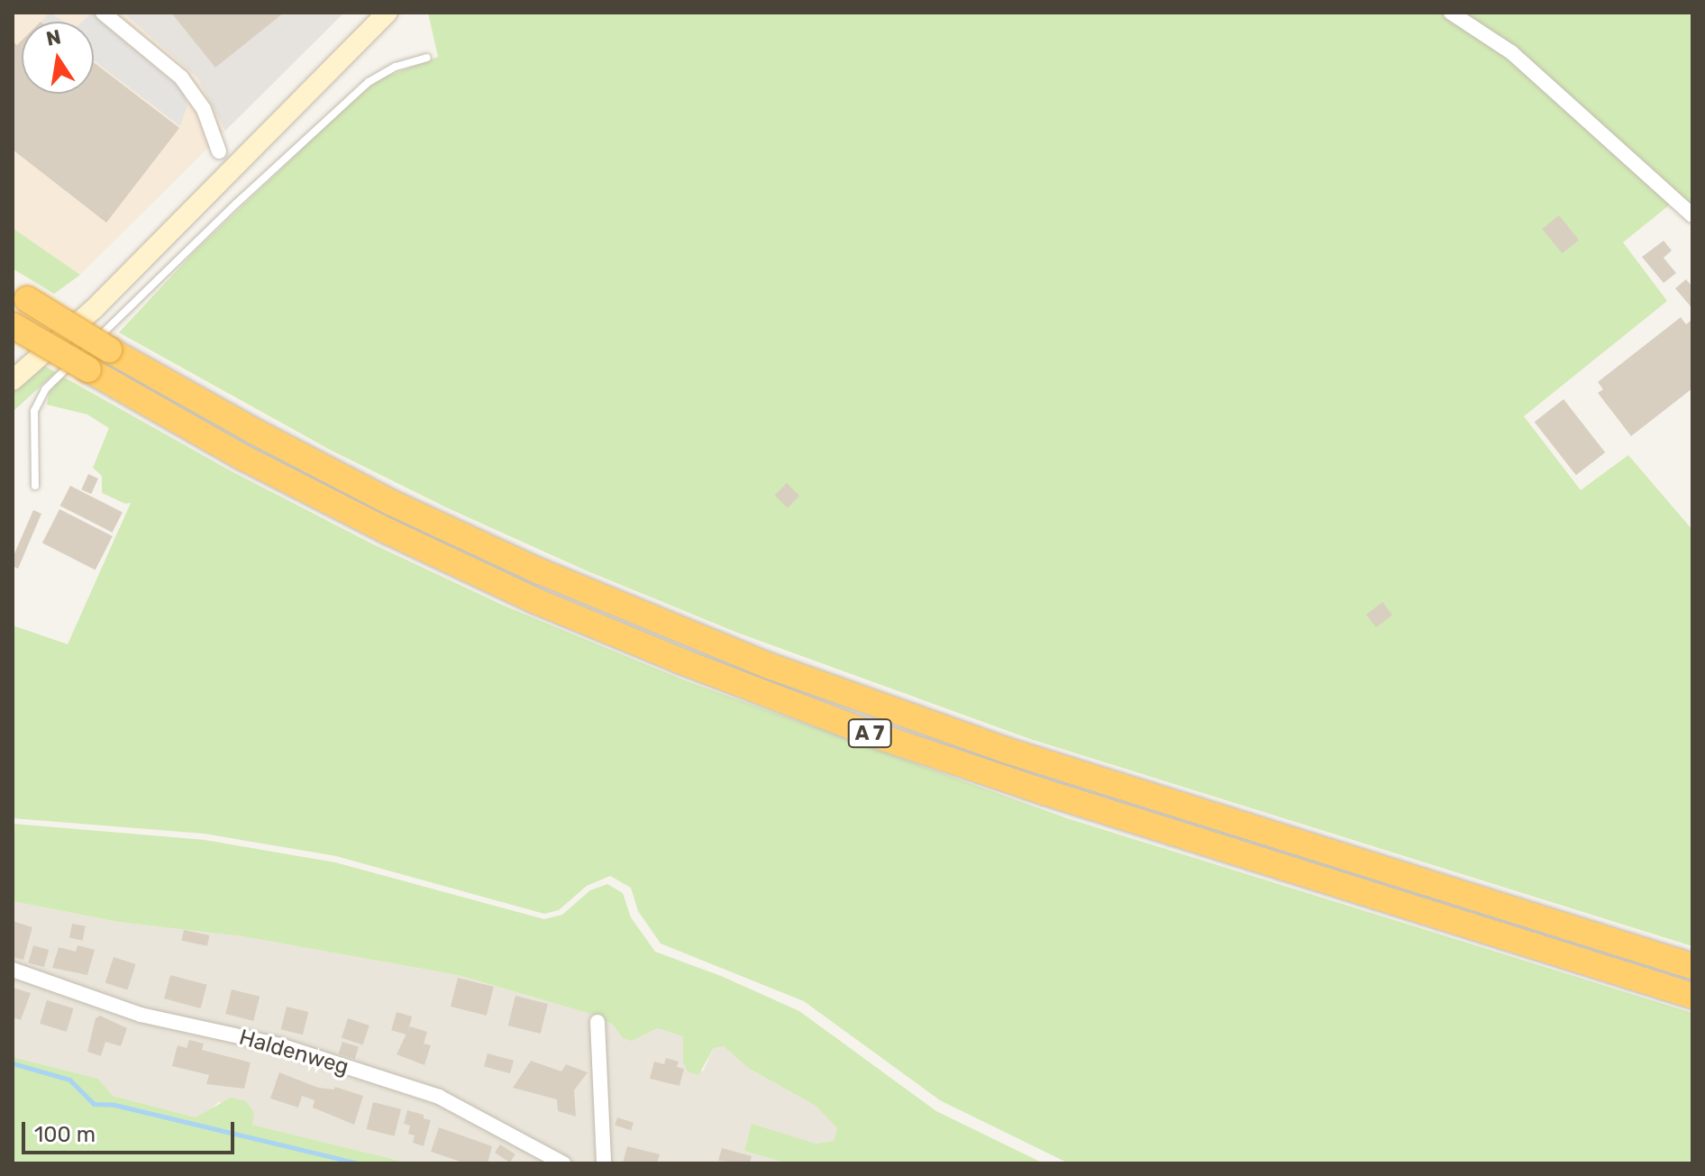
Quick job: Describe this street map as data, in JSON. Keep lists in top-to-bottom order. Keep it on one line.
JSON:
{"streets":{"highway":["A 7"],"street":["Haldenweg"]},"scale_bar":"100 m","north":"top"}
